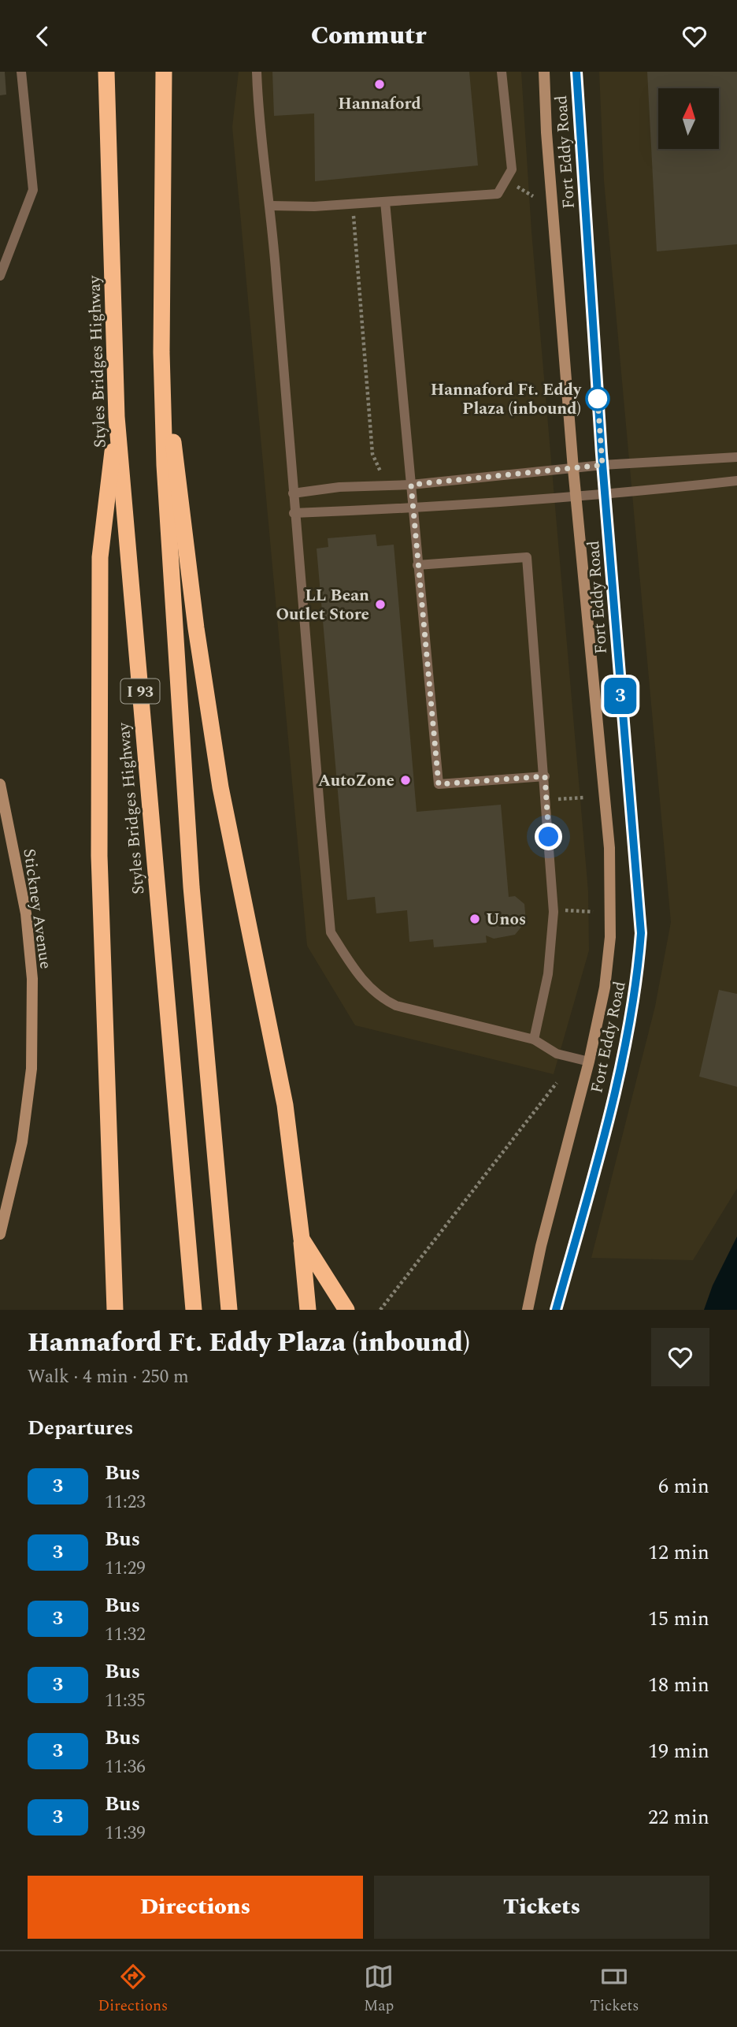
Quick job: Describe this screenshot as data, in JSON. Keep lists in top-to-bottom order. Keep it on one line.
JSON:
{"streets":{"highway":["Styles Bridges Highway","I 93"],"street":["Fort Eddy Road","Stickney Avenue"]},"places":["Hannaford","Hannaford Ft. Eddy Plaza (inbound)","LL Bean Outlet Store","AutoZone","Unos"],"lines":["bus line 3"],"north":"top","page":{"header":"Commutr","on_map":"3","heading":[["Hannaford Ft. Eddy Plaza (inbound)","Walk · 4 min · 250 m"],"Departures"],"list":[{"mark":"3","name":"Bus","note":"11:23","value":"6 min"},{"mark":"3","name":"Bus","note":"11:29","value":"12 min"},{"mark":"3","name":"Bus","note":"11:32","value":"15 min"},{"mark":"3","name":"Bus","note":"11:35","value":"18 min"},{"mark":"3","name":"Bus","note":"11:36","value":"19 min"},{"mark":"3","name":"Bus","note":"11:39","value":"22 min"}],"buttons":["Directions","Tickets"],"tabs":["Directions","Map","Tickets"]}}
